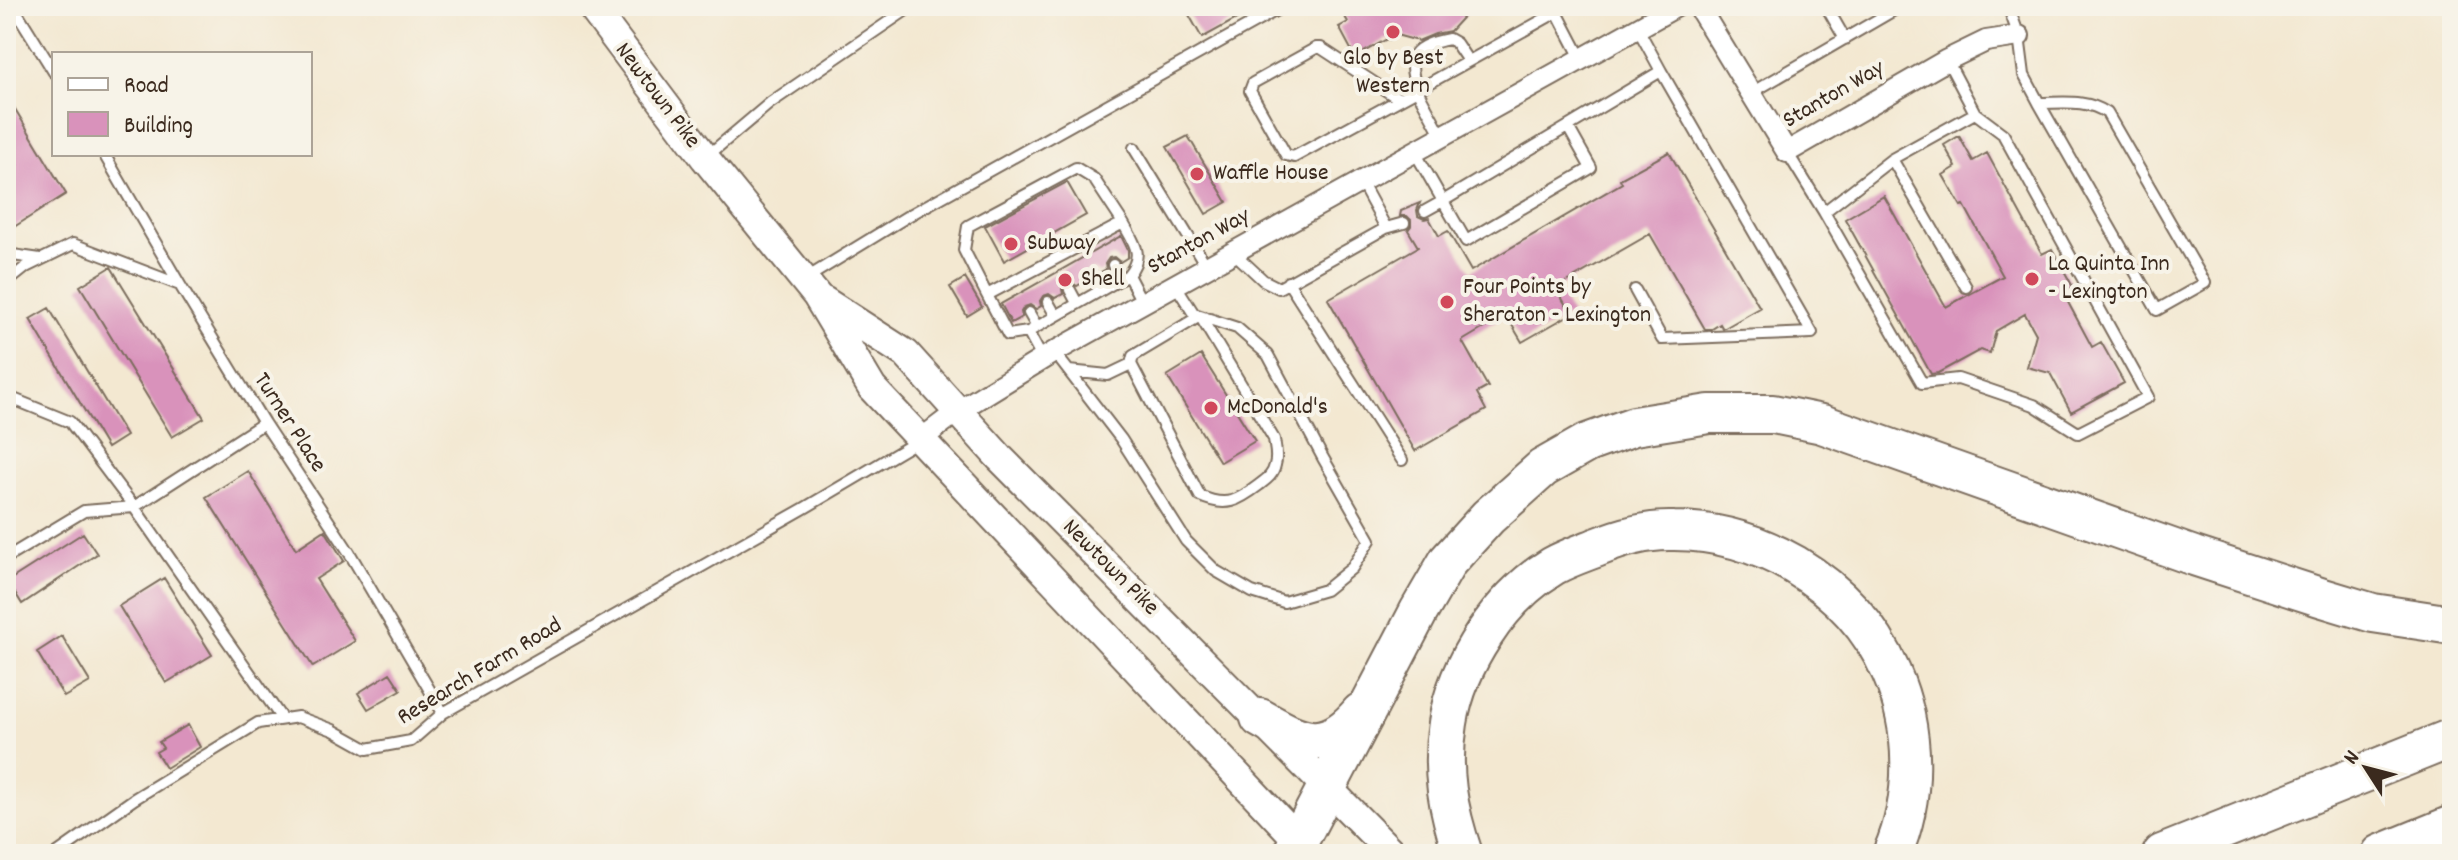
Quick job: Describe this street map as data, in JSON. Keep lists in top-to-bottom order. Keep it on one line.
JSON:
{"streets":{"main road":["Newtown Pike"],"street":["Stanton Way"],"lane":["Turner Place","Research Farm Road"]},"crossings":[["Stanton Way","Newtown Pike"],["Stanton Way","Research Farm Road"],["Newtown Pike","Research Farm Road"],["Turner Place","Research Farm Road"]],"places":["Glo by Best Western","Waffle House","Subway","La Quinta Inn - Lexington","Shell","Four Points by Sheraton - Lexington","McDonald's"],"legend":["Road","Building"],"north":"top left"}
